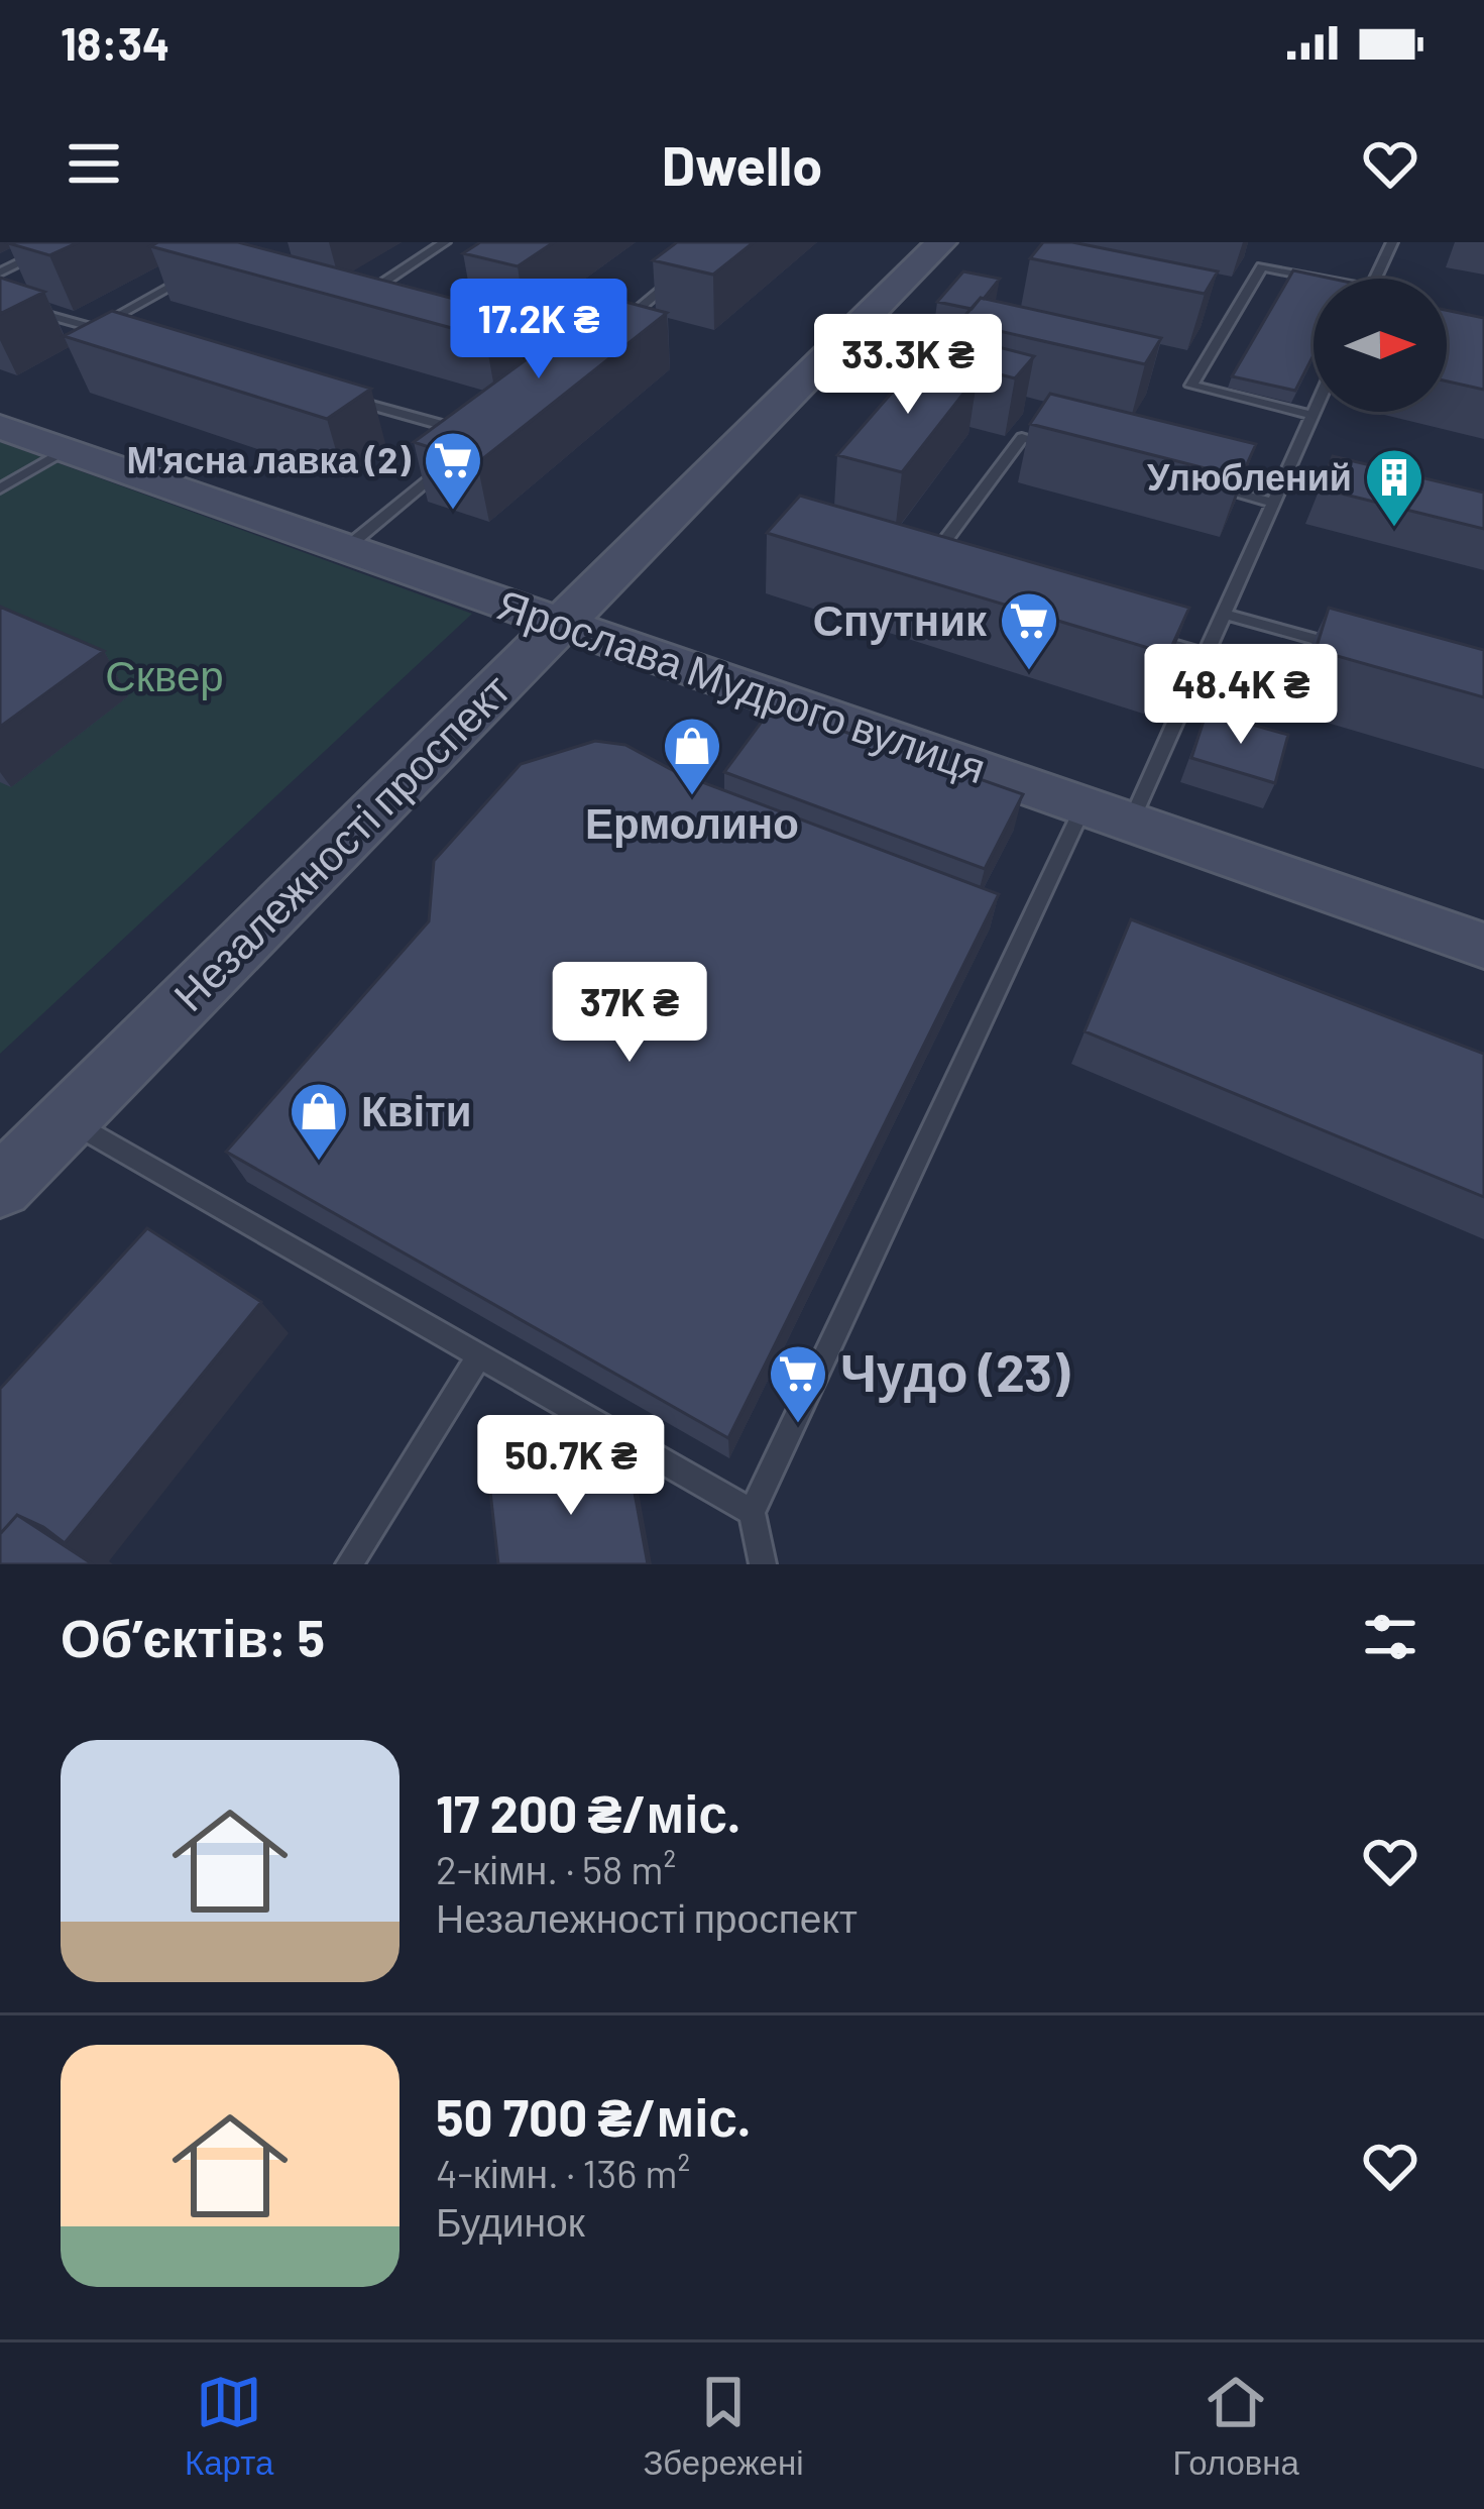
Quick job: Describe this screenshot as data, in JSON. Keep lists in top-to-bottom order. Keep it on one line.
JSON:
{"streets":{"street":["Ярослава Мудрого вулиця","Незалежності проспект"]},"crossings":[["Ярослава Мудрого вулиця","Незалежності проспект"]],"parks":["Сквер"],"places":{"supermarket":["М'ясна лавка (2)","Спутник","Чудо (23)"],"building":["Улюблений"],"shop":["Ермолино","Квіти"]},"north":"right","page":{"status":"18:34","header":"Dwello","price":["17.2K ₴","33.3K ₴","48.4K ₴","37K ₴","50.7K ₴"],"heading":"Об’єктів: 5","list":[{"name":"17 200 ₴/міс.","note":"2-кімн. · 58 m² · Незалежності проспект"},{"name":"50 700 ₴/міс.","note":"4-кімн. · 136 m² · Будинок"}],"tabs":["Карта","Збережені","Головна"]}}
